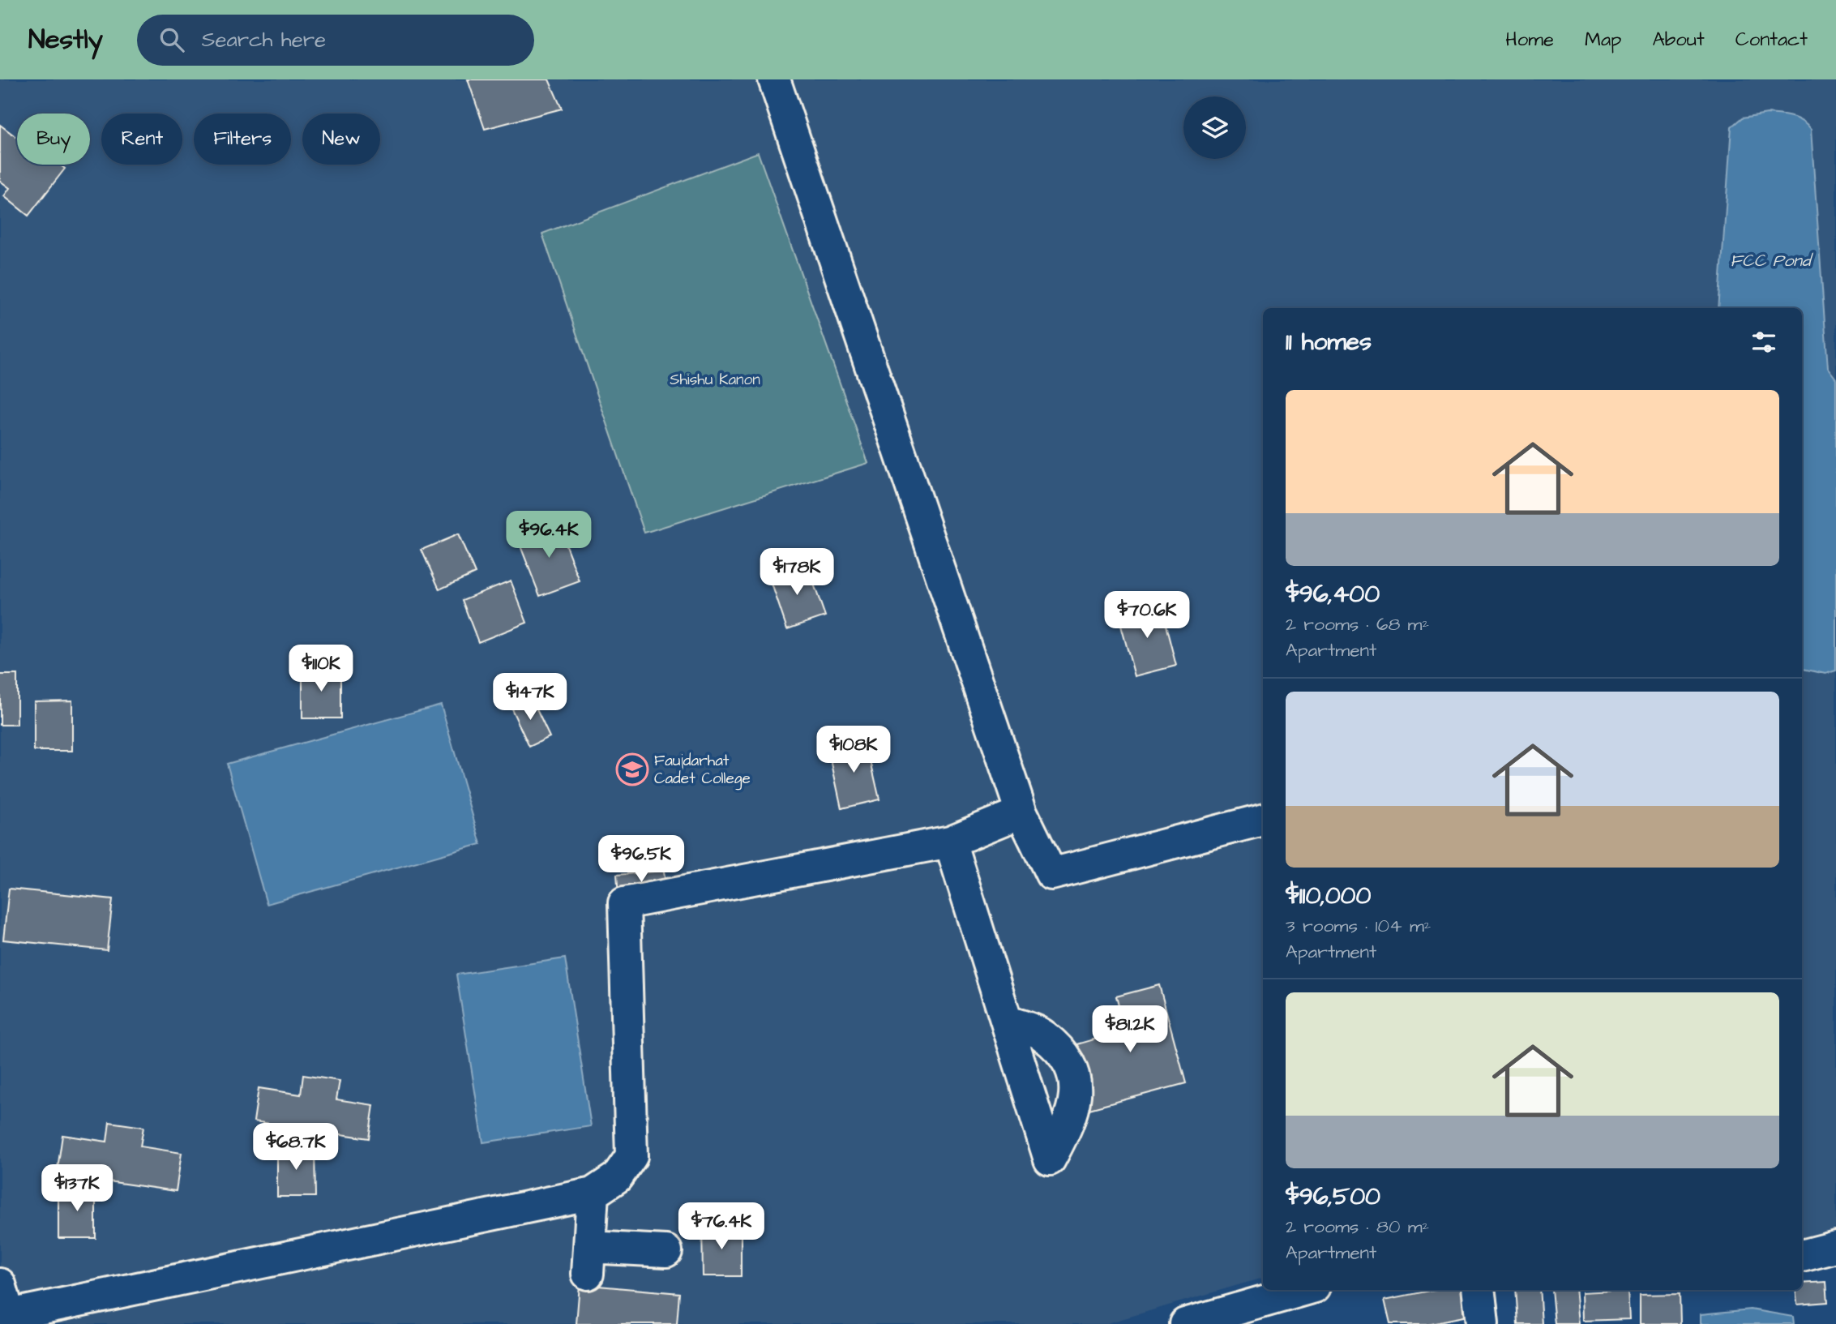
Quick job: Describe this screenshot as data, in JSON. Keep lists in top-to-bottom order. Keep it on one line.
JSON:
{"water":["FCC Pond"],"parks":["Shishu Kanon"],"places":{"school or university":["Faujdarhat Cadet College"]},"page":{"header":"Nestly","search":"Search here","nav":["Home","Map","About","Contact"],"chip":["Buy","Rent","Filters","New"],"heading":"11 homes","list":[{"name":"$96,400","note":"2 rooms · 68 m² · Apartment"},{"name":"$110,000","note":"3 rooms · 104 m² · Apartment"},{"name":"$96,500","note":"2 rooms · 80 m² · Apartment"}],"price":["$96.4K","$178K","$70.6K","$110K","$147K","$108K","$96.5K","$81.2K","$68.7K","$137K","$76.4K"]}}
